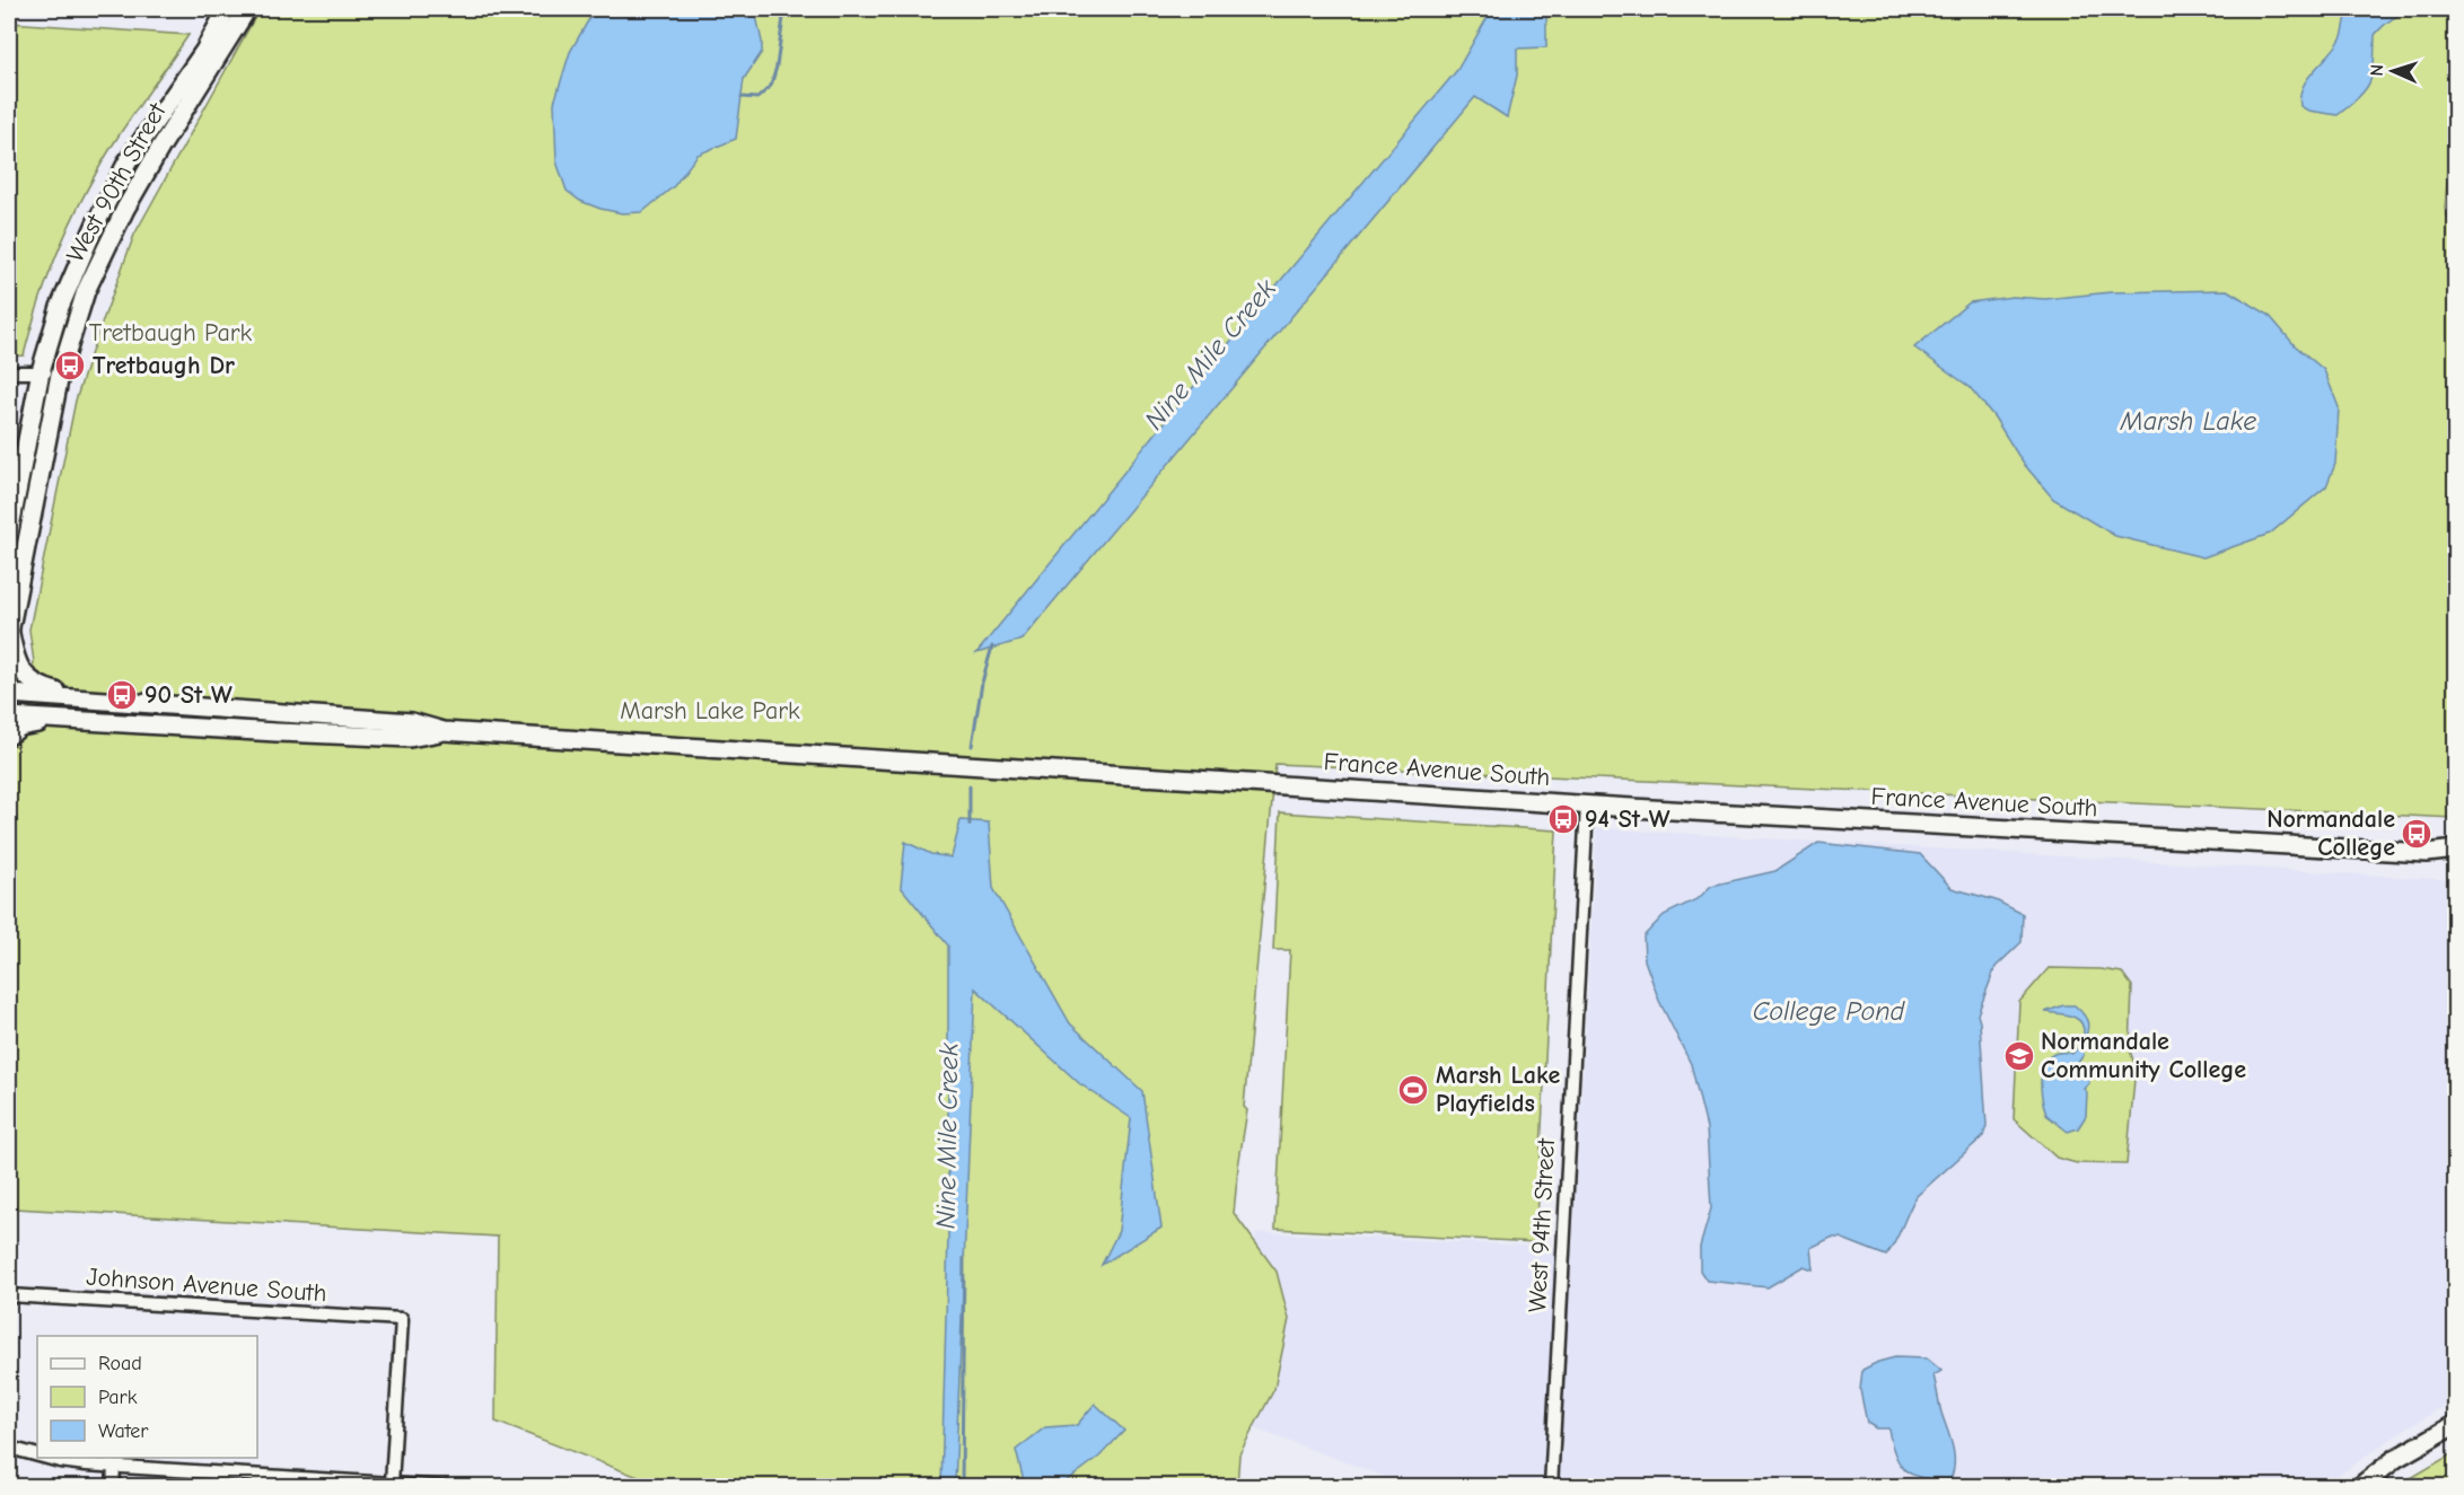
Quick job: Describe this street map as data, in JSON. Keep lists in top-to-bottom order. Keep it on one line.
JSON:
{"streets":{"main road":["West 90th Street","France Avenue South"],"street":["West 94th Street","Johnson Avenue South"]},"crossings":[["France Avenue South","West 94th Street"]],"water":["Nine Mile Creek","Marsh Lake","College Pond"],"parks":["Tretbaugh Park","Marsh Lake Park"],"places":{"bus stop":["Tretbaugh Dr","90 St W","94 St W","Normandale College"],"school or university":["Normandale Community College"],"sports":["Marsh Lake Playfields"]},"legend":["Road","Park","Water"],"north":"left"}
